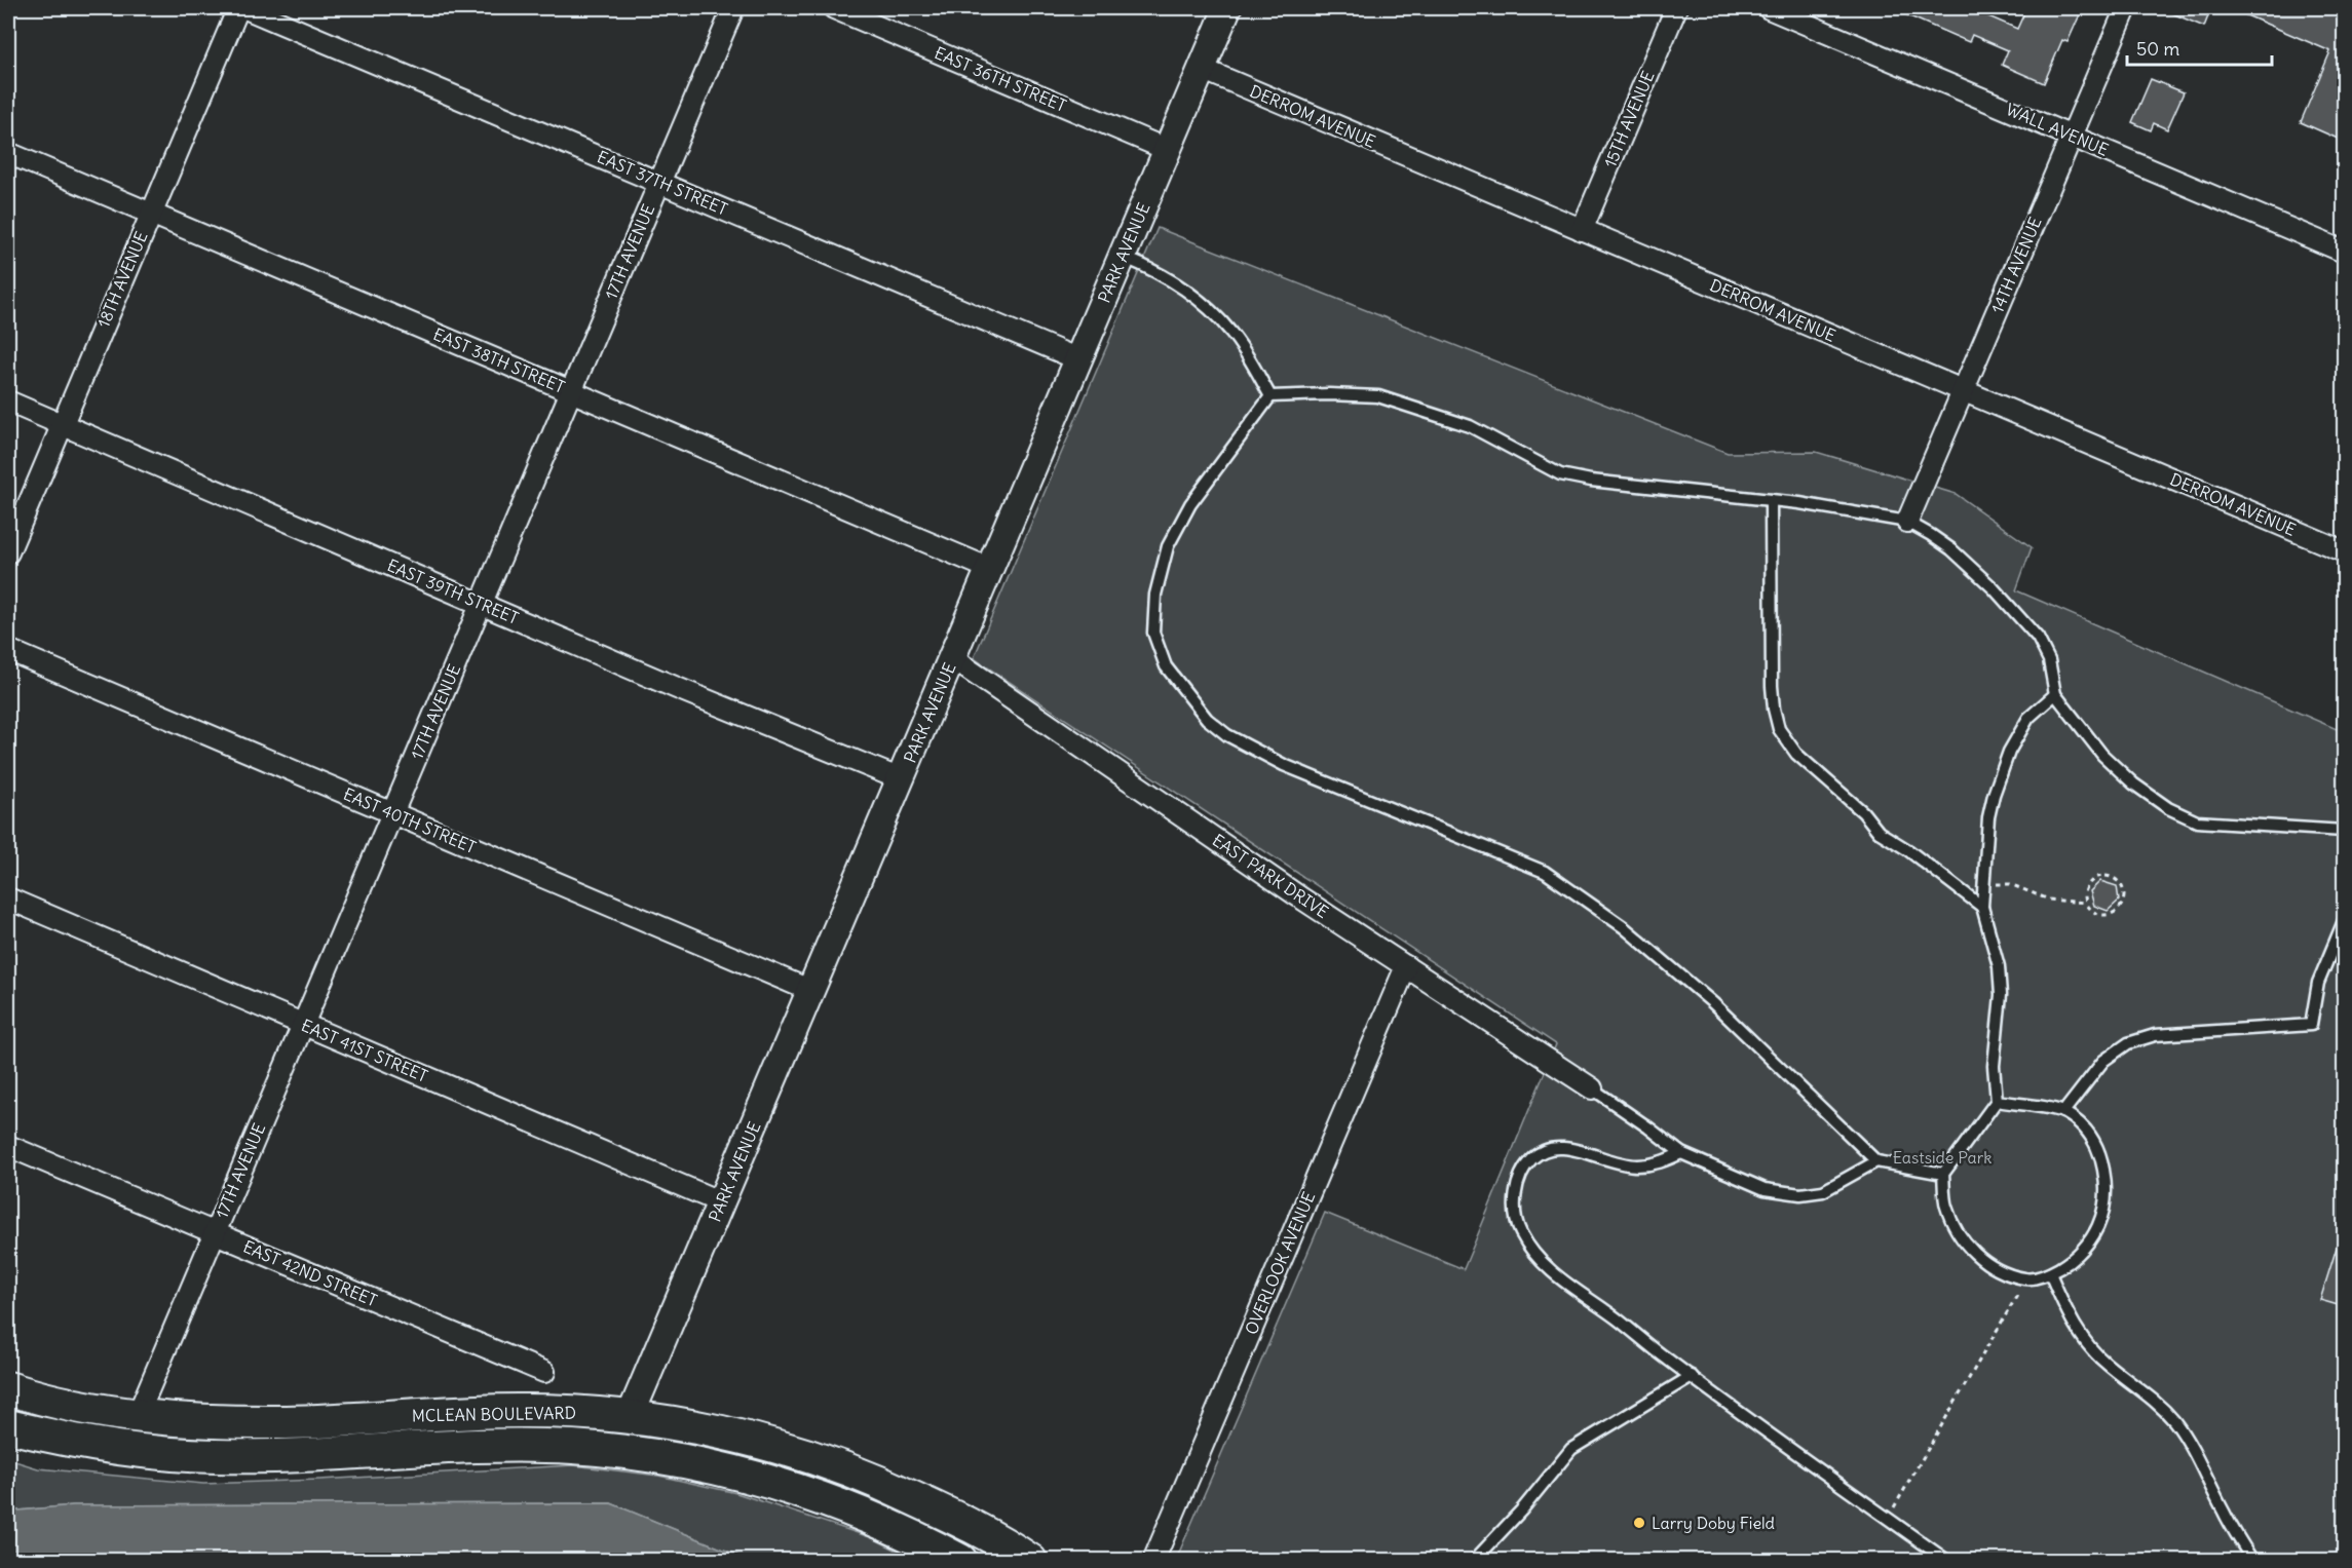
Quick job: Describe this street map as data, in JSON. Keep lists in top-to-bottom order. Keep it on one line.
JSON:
{"streets":{"main road":["MCLEAN BOULEVARD"],"street":["EAST 36TH STREET","DERROM AVENUE","15TH AVENUE","WALL AVENUE","EAST 37TH STREET","17TH AVENUE","PARK AVENUE","14TH AVENUE","18TH AVENUE","EAST 38TH STREET","EAST 39TH STREET","EAST 40TH STREET","EAST PARK DRIVE","EAST 41ST STREET","OVERLOOK AVENUE","EAST 42ND STREET"]},"crossings":[["EAST 36TH STREET","PARK AVENUE"],["DERROM AVENUE","15TH AVENUE"],["DERROM AVENUE","PARK AVENUE"],["DERROM AVENUE","14TH AVENUE"],["WALL AVENUE","14TH AVENUE"],["EAST 37TH STREET","17TH AVENUE"],["EAST 37TH STREET","PARK AVENUE"],["17TH AVENUE","EAST 38TH STREET"],["17TH AVENUE","EAST 39TH STREET"],["17TH AVENUE","EAST 40TH STREET"],["17TH AVENUE","EAST 41ST STREET"],["17TH AVENUE","EAST 42ND STREET"],["17TH AVENUE","MCLEAN BOULEVARD"],["PARK AVENUE","EAST 38TH STREET"],["PARK AVENUE","EAST 39TH STREET"],["PARK AVENUE","EAST 40TH STREET"],["PARK AVENUE","EAST PARK DRIVE"],["PARK AVENUE","EAST 41ST STREET"],["PARK AVENUE","MCLEAN BOULEVARD"],["18TH AVENUE","EAST 38TH STREET"],["18TH AVENUE","EAST 39TH STREET"],["EAST PARK DRIVE","OVERLOOK AVENUE"]],"parks":["Eastside Park"],"places":["Larry Doby Field"],"scale_bar":"50 m"}
